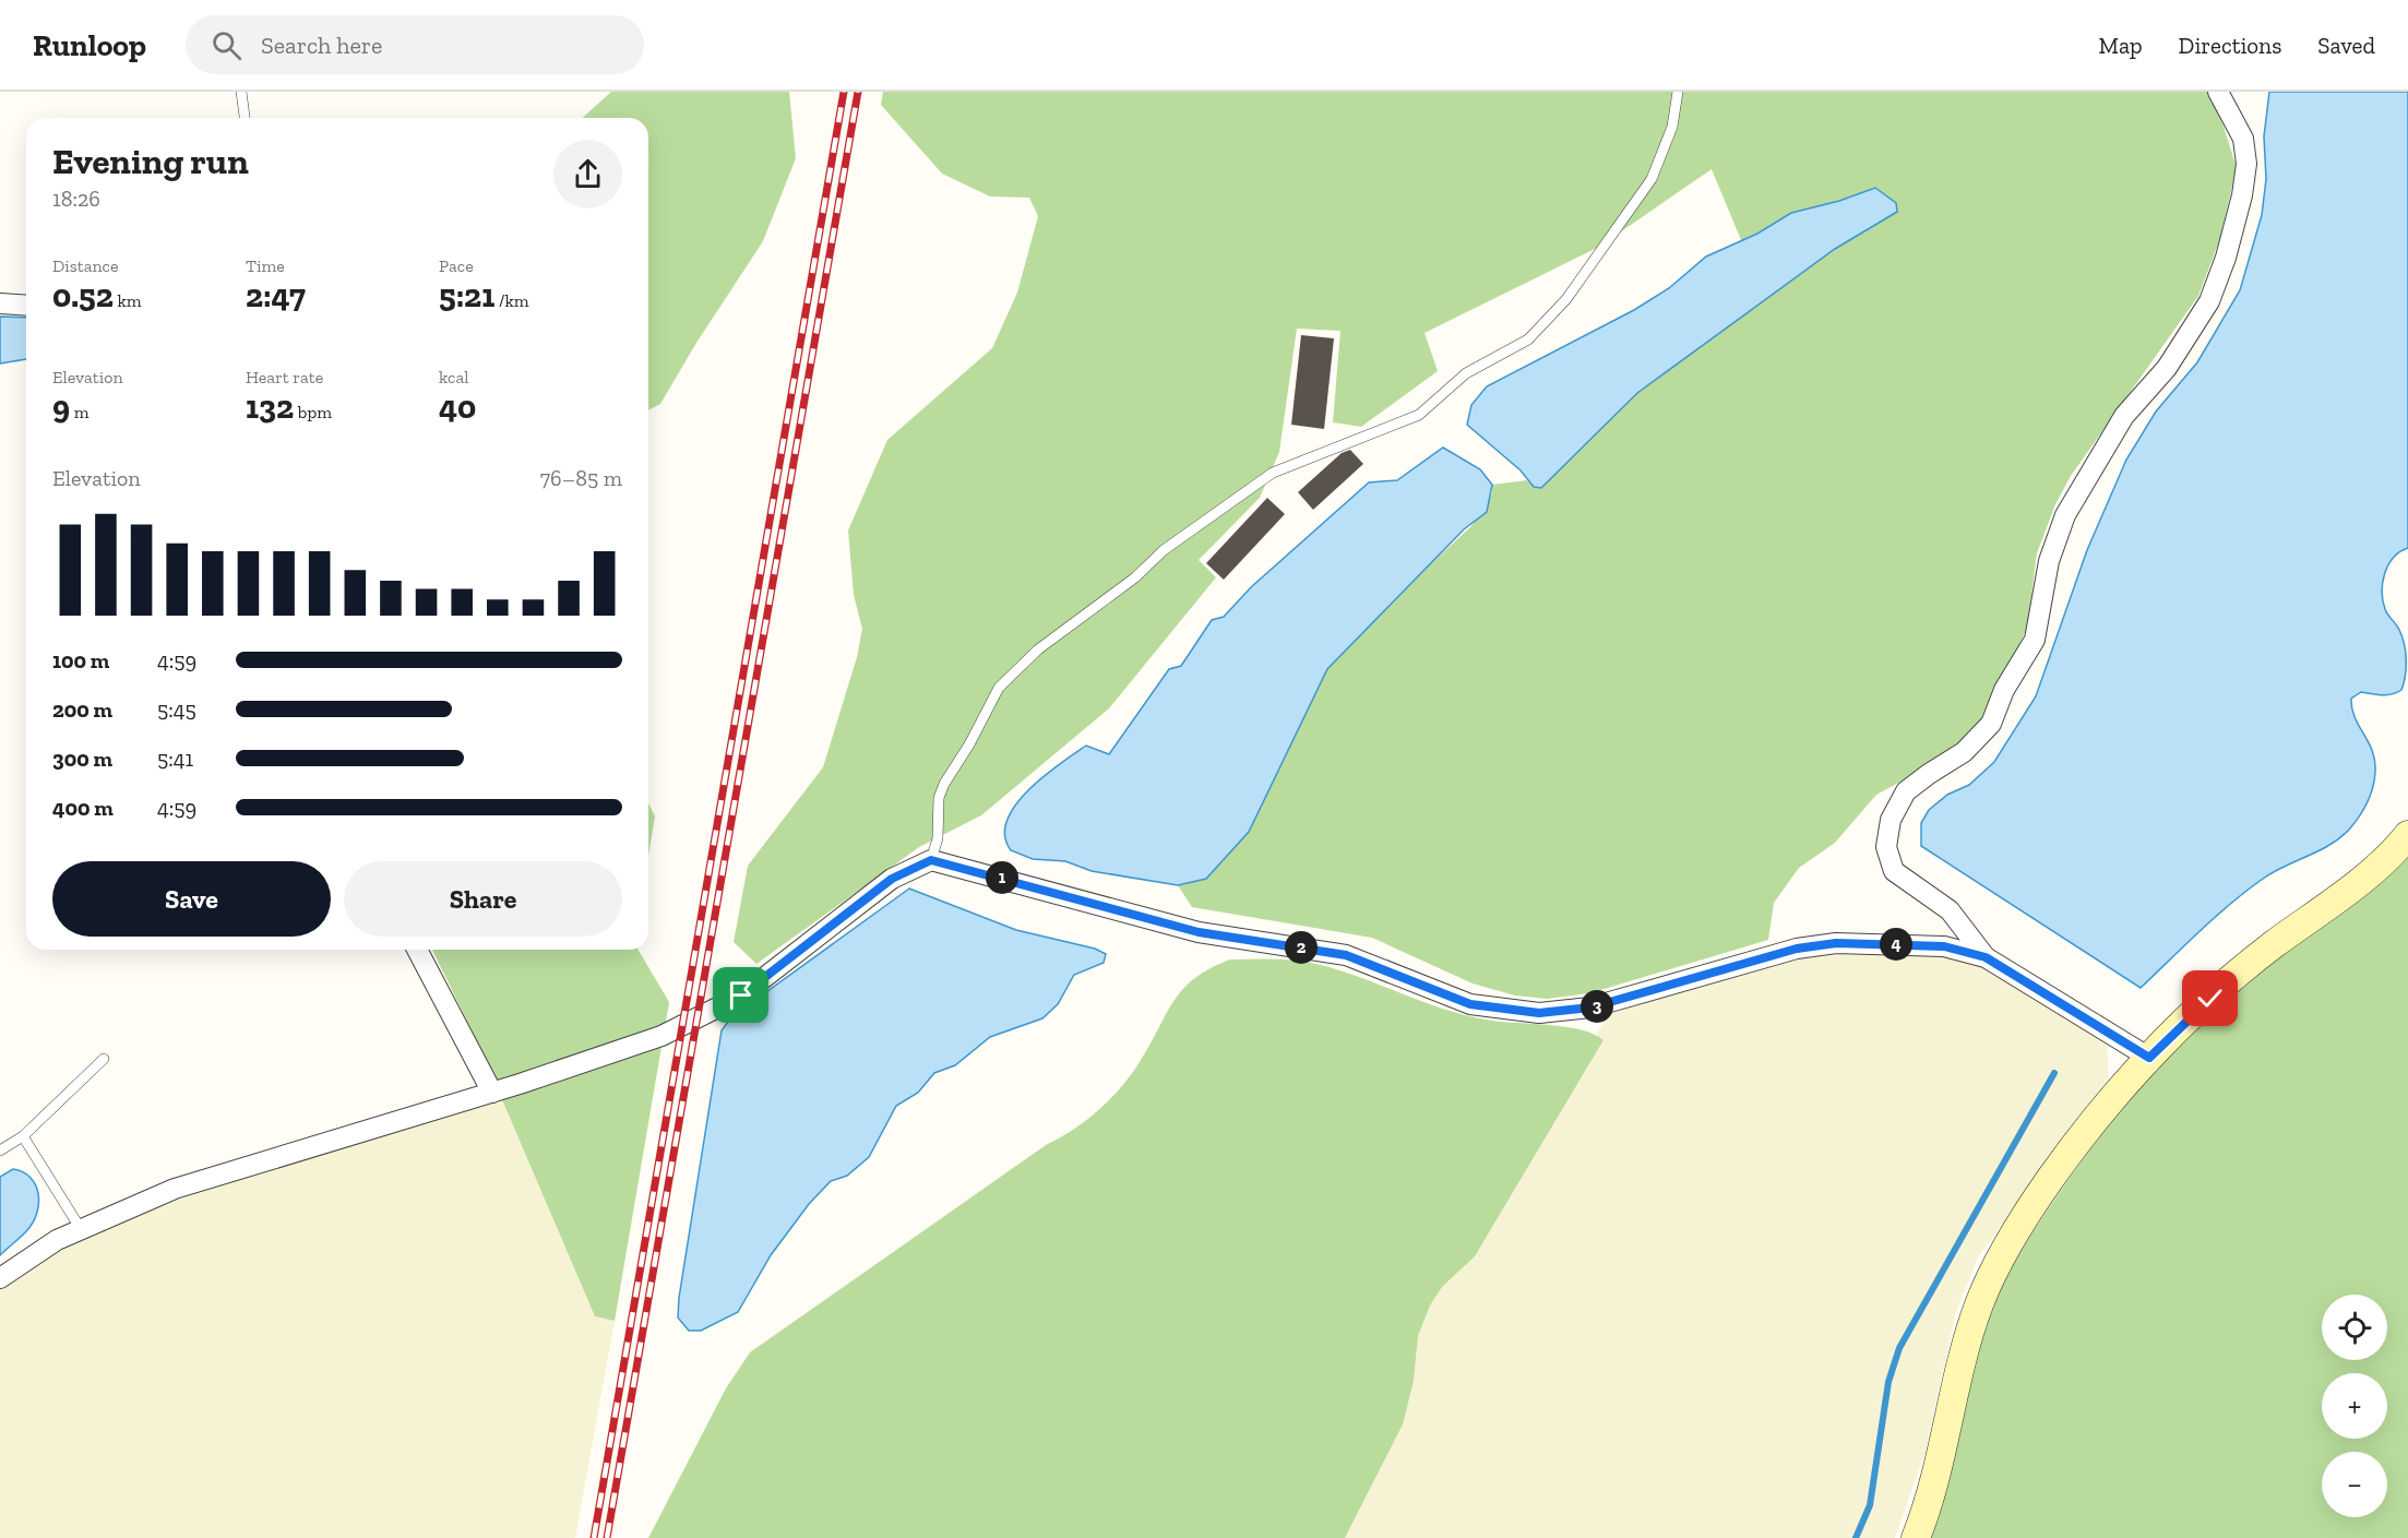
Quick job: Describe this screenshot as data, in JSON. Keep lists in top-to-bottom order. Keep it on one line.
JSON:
{"page":{"header":"Runloop","search":"Search here","nav":["Map","Directions","Saved"],"heading":["Evening run","18:26"],"stats":[["Distance","0.52 km"],["Time","2:47"],["Pace","5:21 /km"],["Elevation","9 m"],["Heart rate","132 bpm"],["kcal","40"]],"chart":["Elevation","76–85 m"],"list":[{"name":"100 m","note":"4:59"},{"name":"200 m","note":"5:45"},{"name":"300 m","note":"5:41"},{"name":"400 m","note":"4:59"}],"buttons":["Save","Share"],"pins":["1","4","2","3"],"map_buttons":["+","−"]}}
